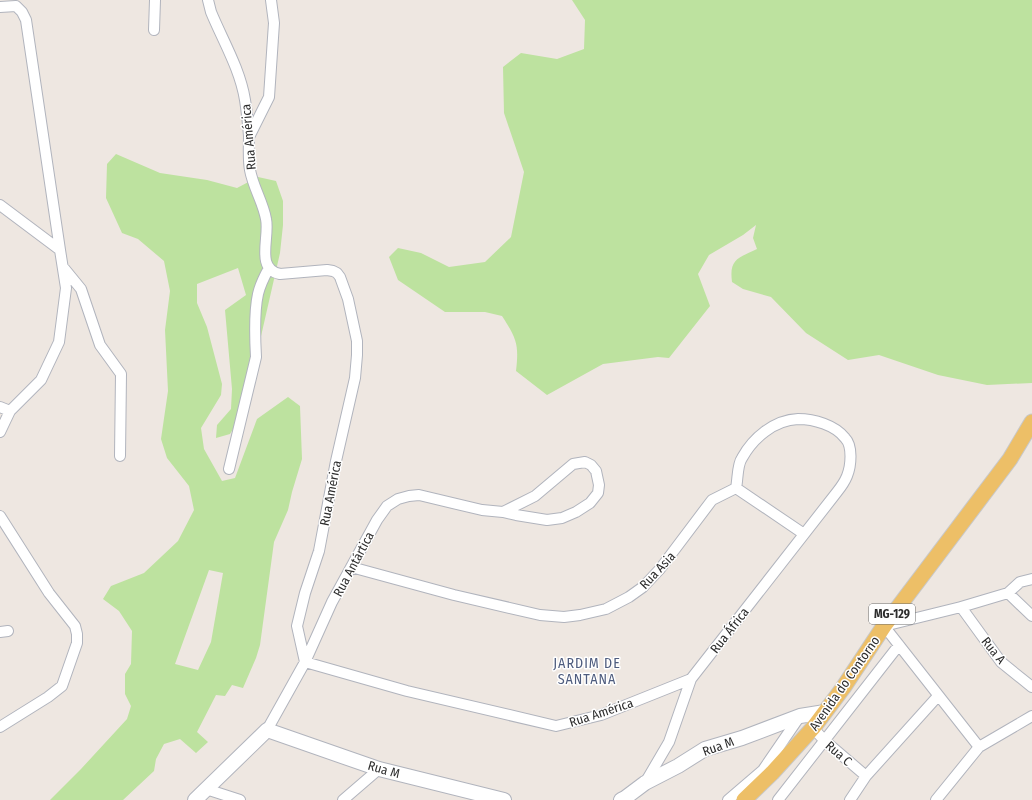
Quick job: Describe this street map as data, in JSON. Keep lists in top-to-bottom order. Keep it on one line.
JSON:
{"streets":{"main road":["MG-129","Avenida do Contorno"],"street":["Rua América","Rua Antártica","Rua Asia","Rua África","Rua A","Rua M","Rua C"]},"crossings":[["Rua América","Rua Antártica"],["Rua América","Rua África"],["Rua Antártica","Rua Asia"],["Rua Antártica","Rua M"],["Rua Asia","Rua África"],["Rua África","Rua M"],["Avenida do Contorno","Rua M"],["Avenida do Contorno","Rua C"]],"districts":["JARDIM DE SANTANA"]}
